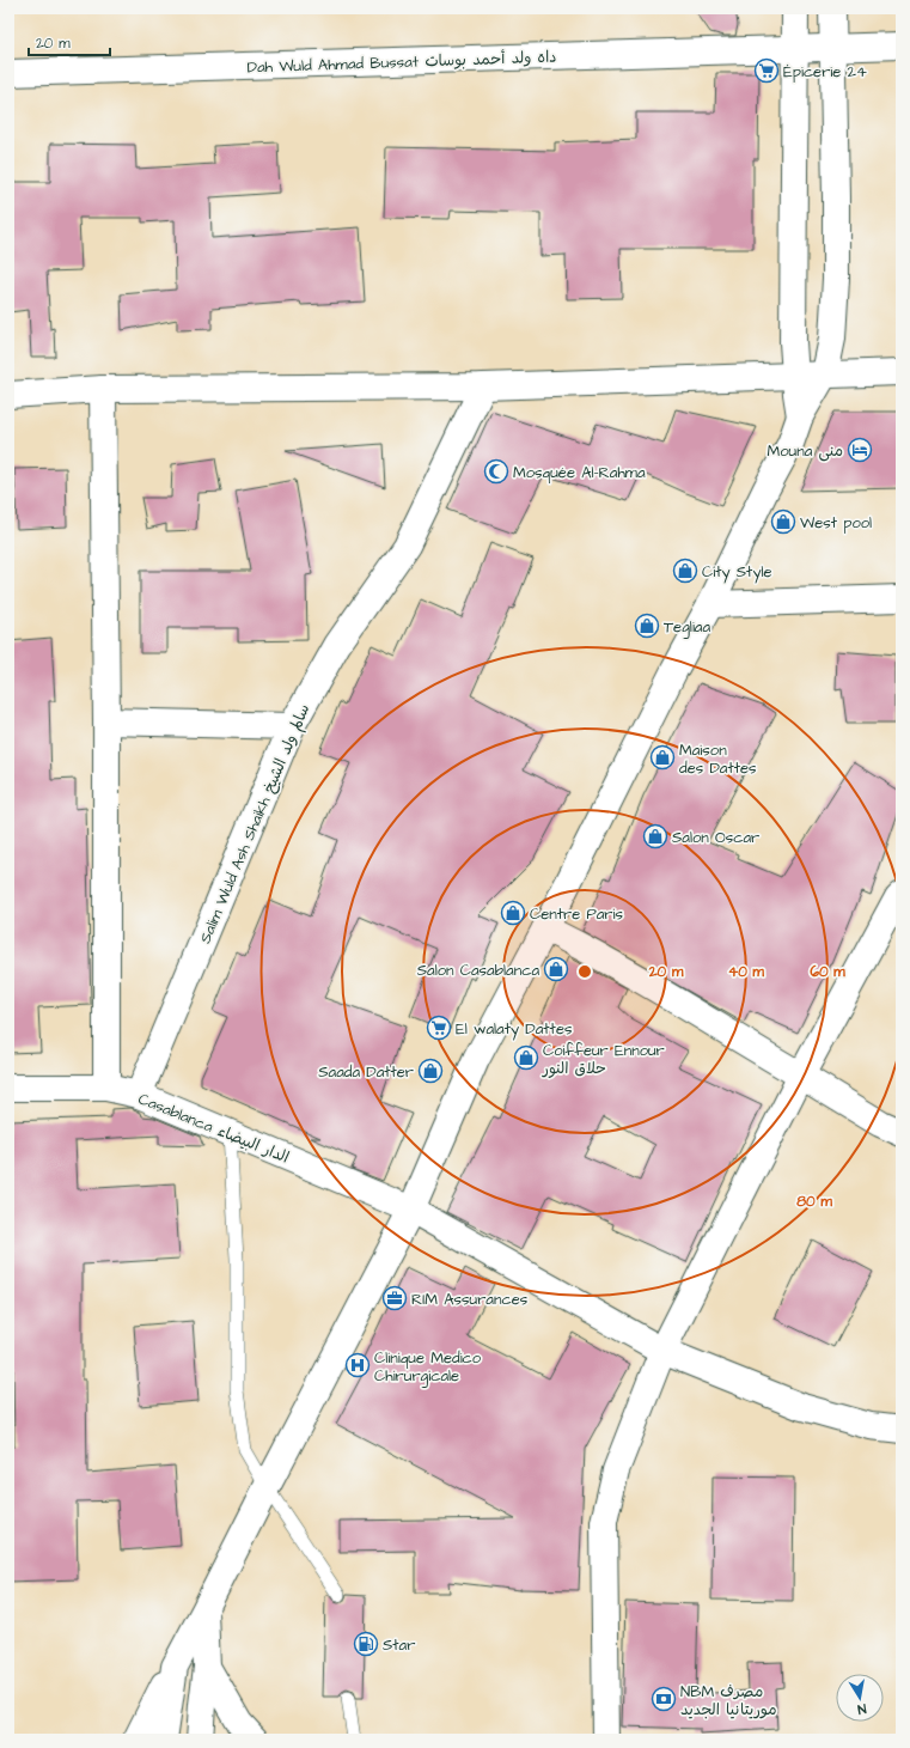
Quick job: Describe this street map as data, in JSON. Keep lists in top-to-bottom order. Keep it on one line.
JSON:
{"streets":{"street":["Dah Wuld Ahmad Bussat داه ولد أحمد بوسات","Salim Wuld Ash Shaikh سالم ولد الشيخ","Casablanca الدار البيضاء"]},"crossings":[["Salim Wuld Ash Shaikh سالم ولد الشيخ","Casablanca الدار البيضاء"]],"places":{"supermarket":["Épicerie 24","El walaty Dattes"],"hotel":["Mouna منى"],"mosque":["Mosquée Al-Rahma"],"shop":["West pool","City Style","Tegliaa","Maison des Dattes","Salon Oscar","Centre Paris","Salon Casablanca","Coiffeur Ennour حلاق النور","Saada Datter"],"office":["RIM Assurances"],"hospital":["Clinique Medico Chirurgicale"],"fuel station":["Star"],"bank":["NBM مصرف موريتانيا الجديد"]},"scale_bar":"20 m","north":"bottom","rings":["20 m","40 m","60 m","80 m"]}
